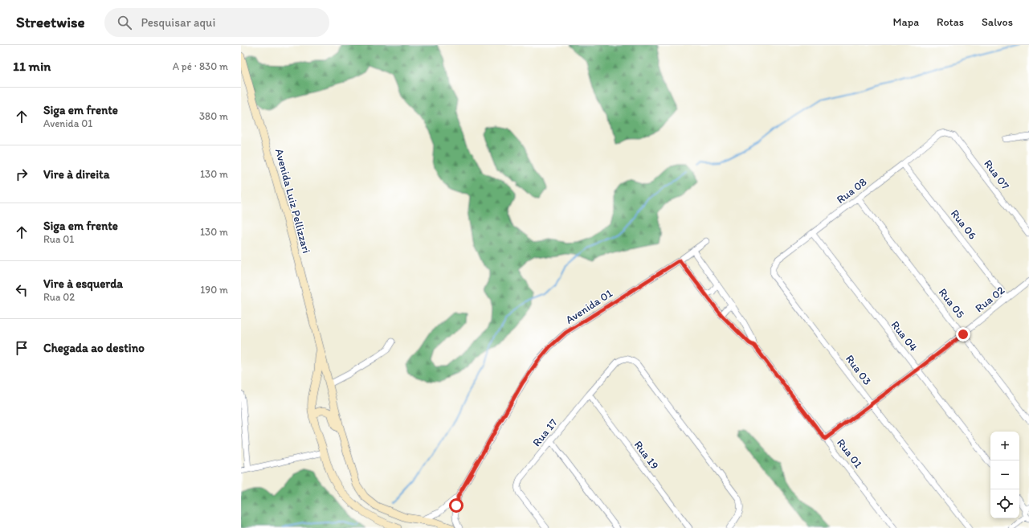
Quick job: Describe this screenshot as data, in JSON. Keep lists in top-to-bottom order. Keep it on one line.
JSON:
{"streets":{"main road":["Avenida Luiz Pellizzari"],"street":["Rua 07","Rua 08","Rua 06","Rua 02","Rua 05","Avenida 01","Rua 04","Rua 03","Rua 17","Rua 01","Rua 19"]},"crossings":[["Rua 07","Rua 08"],["Rua 08","Rua 06"],["Rua 08","Rua 05"],["Rua 08","Rua 04"],["Rua 08","Rua 03"],["Avenida Luiz Pellizzari","Avenida 01"],["Rua 06","Rua 02"],["Rua 02","Rua 05"],["Rua 02","Rua 04"],["Rua 02","Rua 03"],["Rua 02","Rua 01"],["Rua 17","Rua 19"]],"page":{"header":"Streetwise","search":"Pesquisar aqui","nav":["Mapa","Rotas","Salvos"],"heading":["11 min","A pé · 830 m"],"list":[["Siga em frente","Avenida 01","380 m"],["Vire à direita","130 m"],["Siga em frente","Rua 01","130 m"],["Vire à esquerda","Rua 02","190 m"],"Chegada ao destino"],"map_buttons":["+","−"]}}
